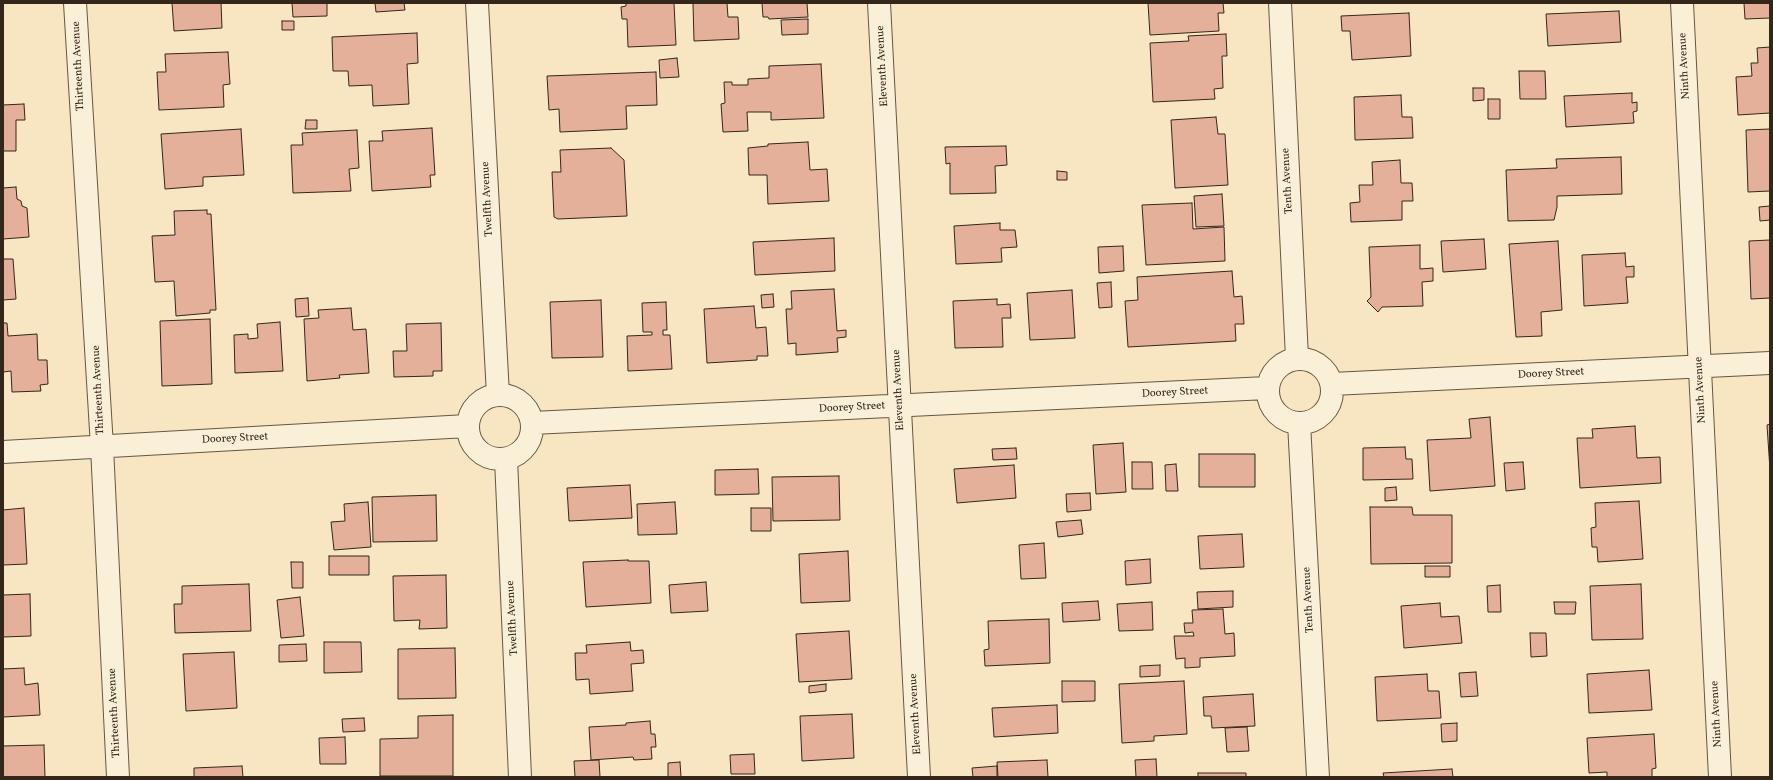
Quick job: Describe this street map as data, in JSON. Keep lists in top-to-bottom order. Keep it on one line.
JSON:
{"streets":{"street":["Thirteenth Avenue","Eleventh Avenue","Ninth Avenue","Tenth Avenue","Twelfth Avenue","Doorey Street"]},"crossings":[["Thirteenth Avenue","Doorey Street"],["Eleventh Avenue","Doorey Street"],["Ninth Avenue","Doorey Street"],["Tenth Avenue","Doorey Street"],["Twelfth Avenue","Doorey Street"]]}
